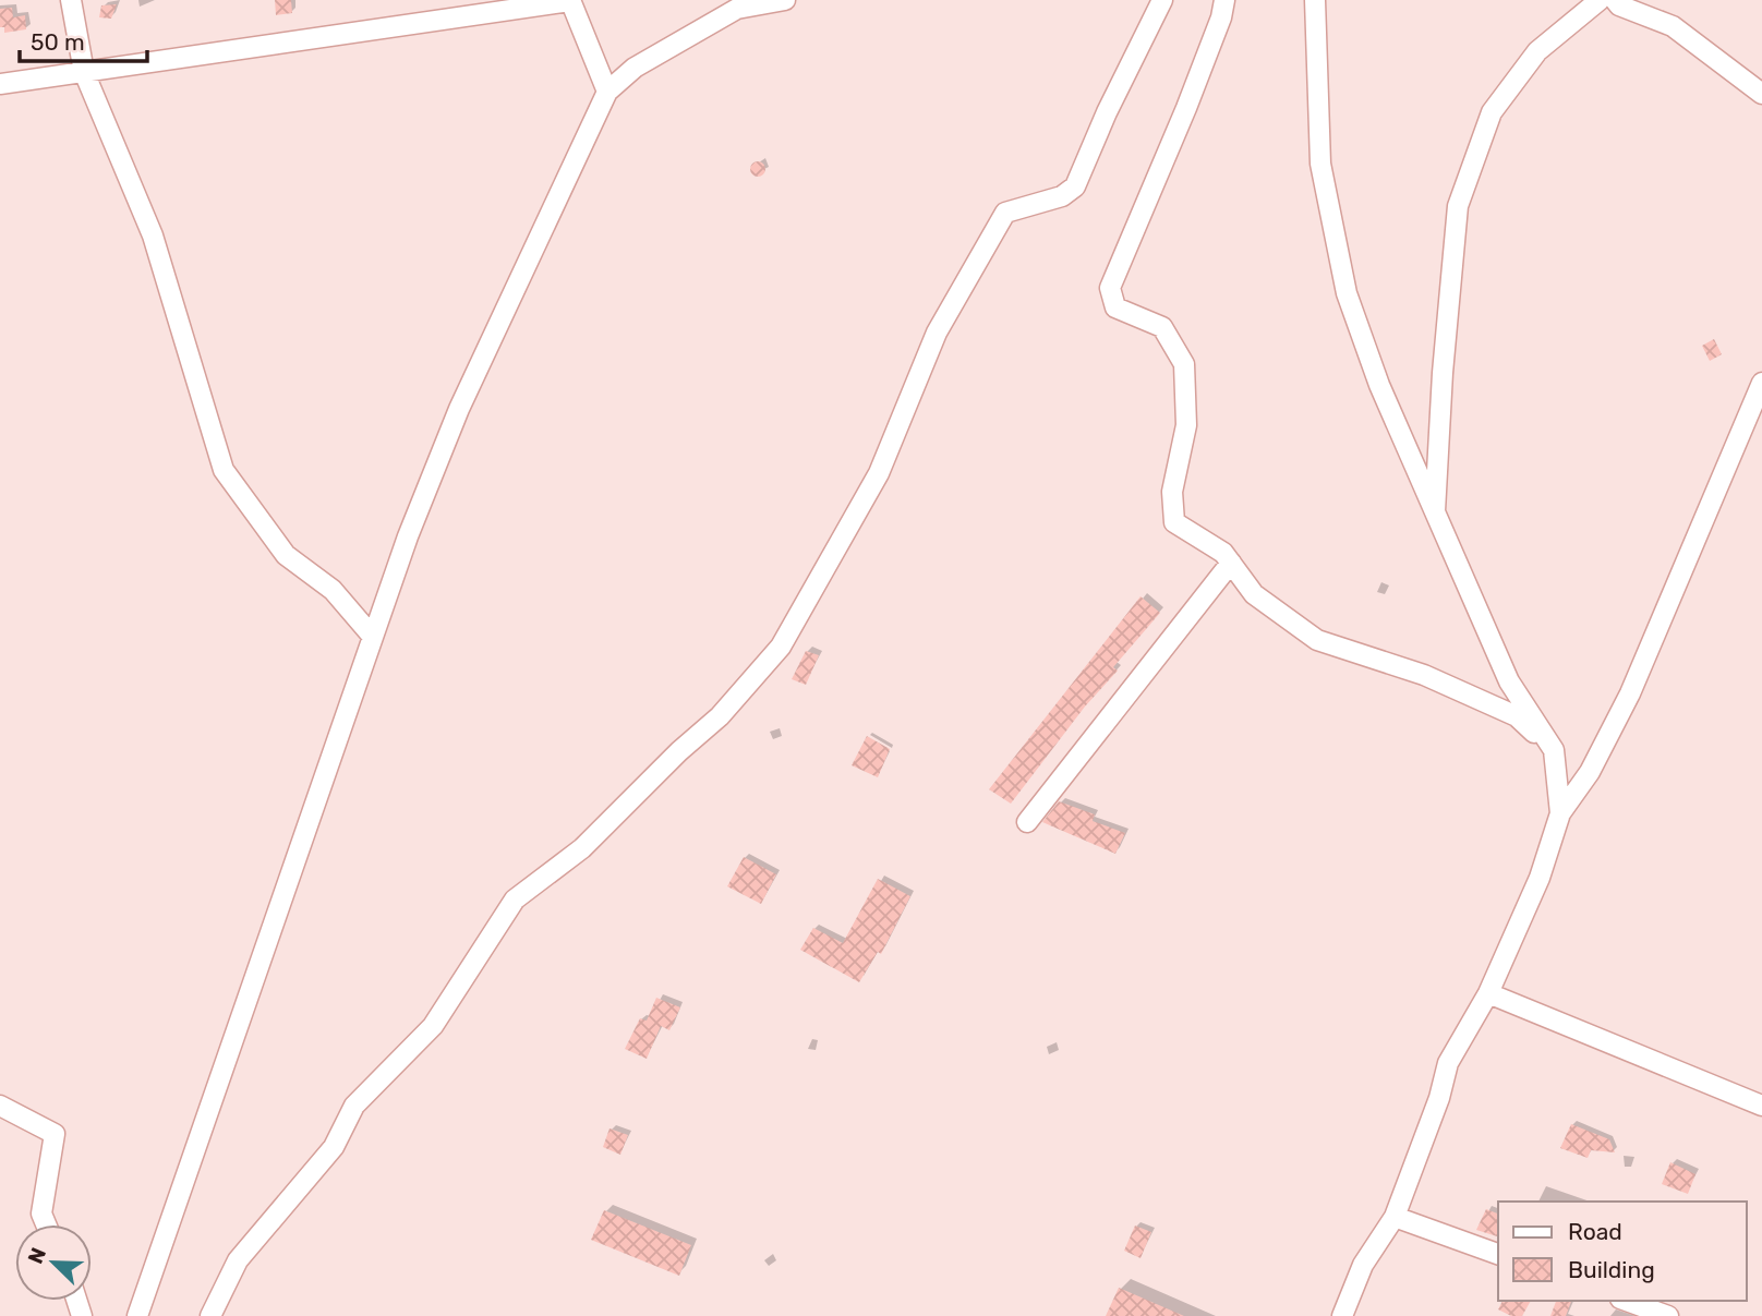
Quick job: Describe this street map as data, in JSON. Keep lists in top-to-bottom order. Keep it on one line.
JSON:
{"legend":["Road","Building"],"scale_bar":"50 m","north":"top left"}
